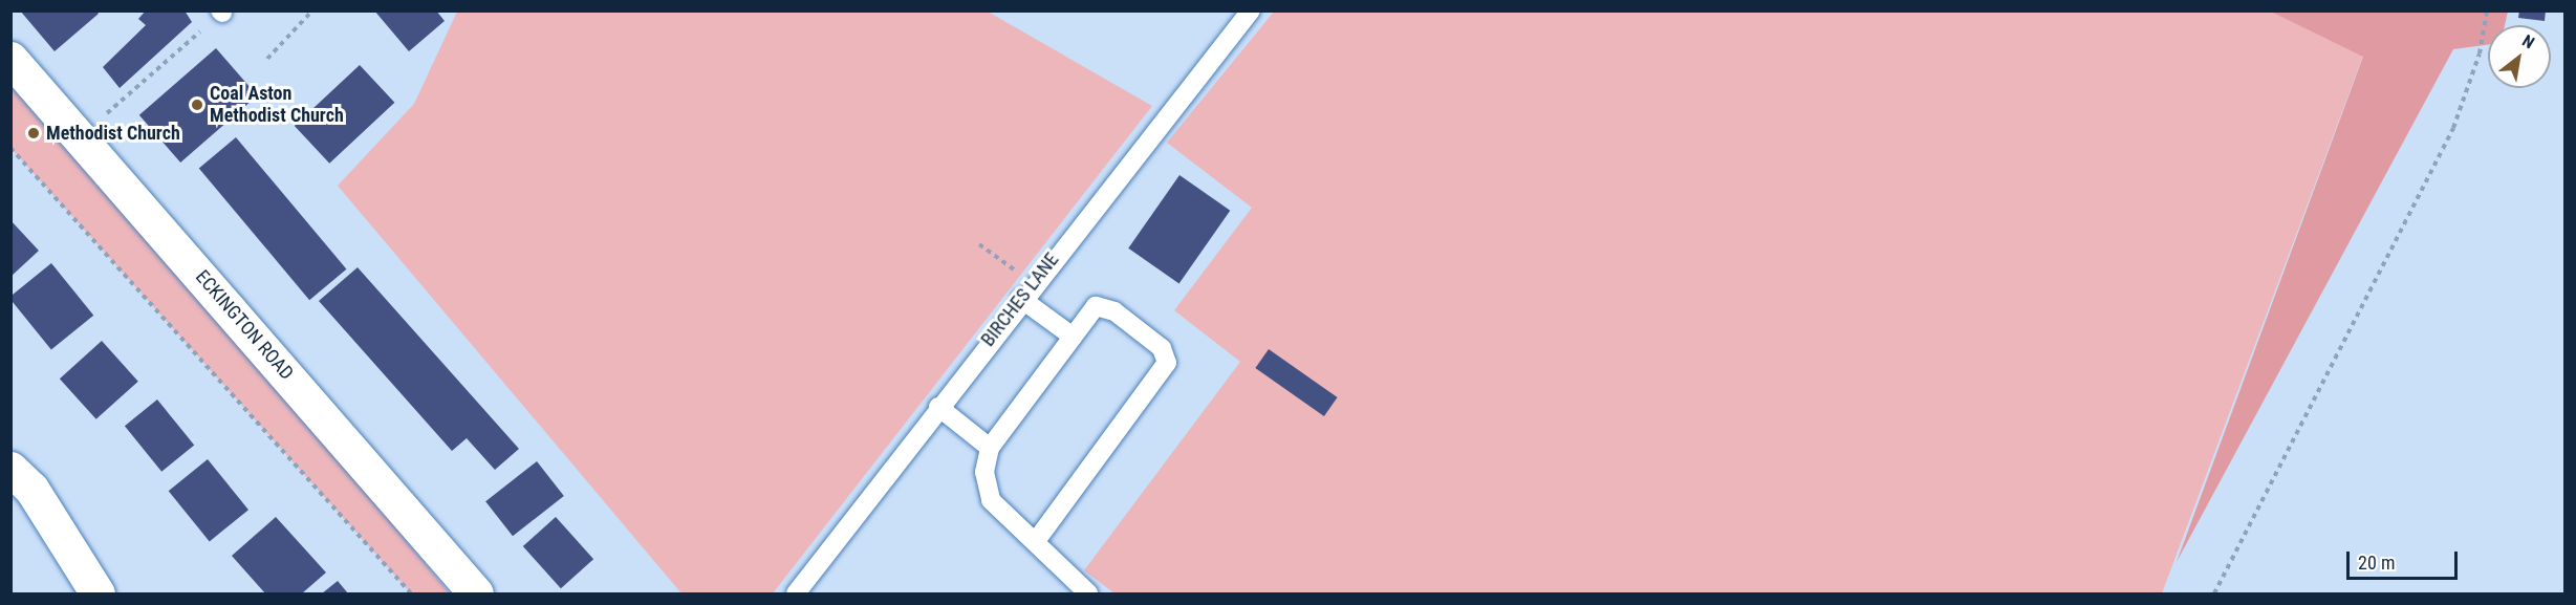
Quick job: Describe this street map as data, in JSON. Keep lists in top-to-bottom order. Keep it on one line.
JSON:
{"streets":{"main road":["ECKINGTON ROAD"],"lane":["BIRCHES LANE"]},"places":["Coal Aston Methodist Church","Methodist Church"],"scale_bar":"20 m","north":"top right"}
